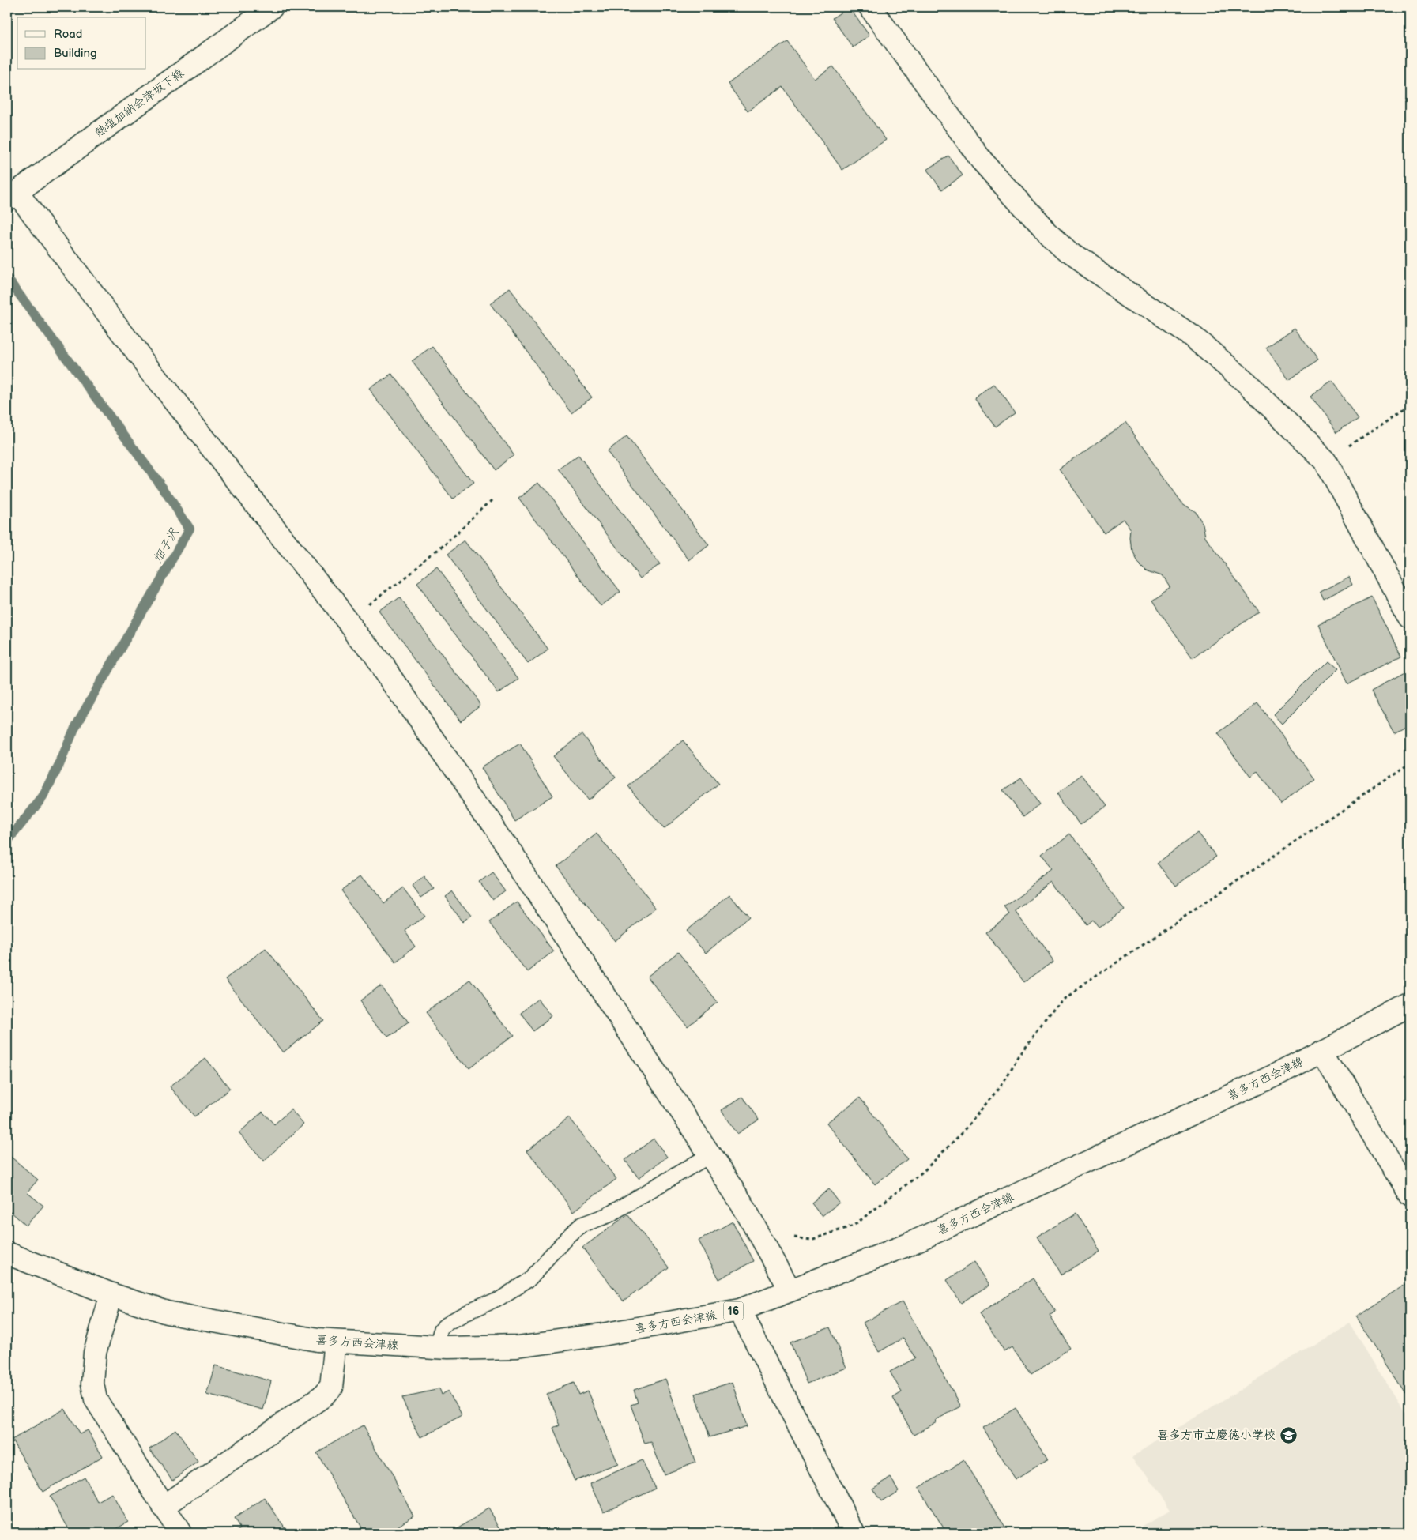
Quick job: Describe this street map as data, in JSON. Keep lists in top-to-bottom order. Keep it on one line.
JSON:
{"streets":{"street":["熱塩加納会津坂下線","喜多方西会津線","16"]},"water":["畑子沢"],"places":{"school or university":["喜多方市立慶徳小学校"]},"legend":["Road","Building"]}
